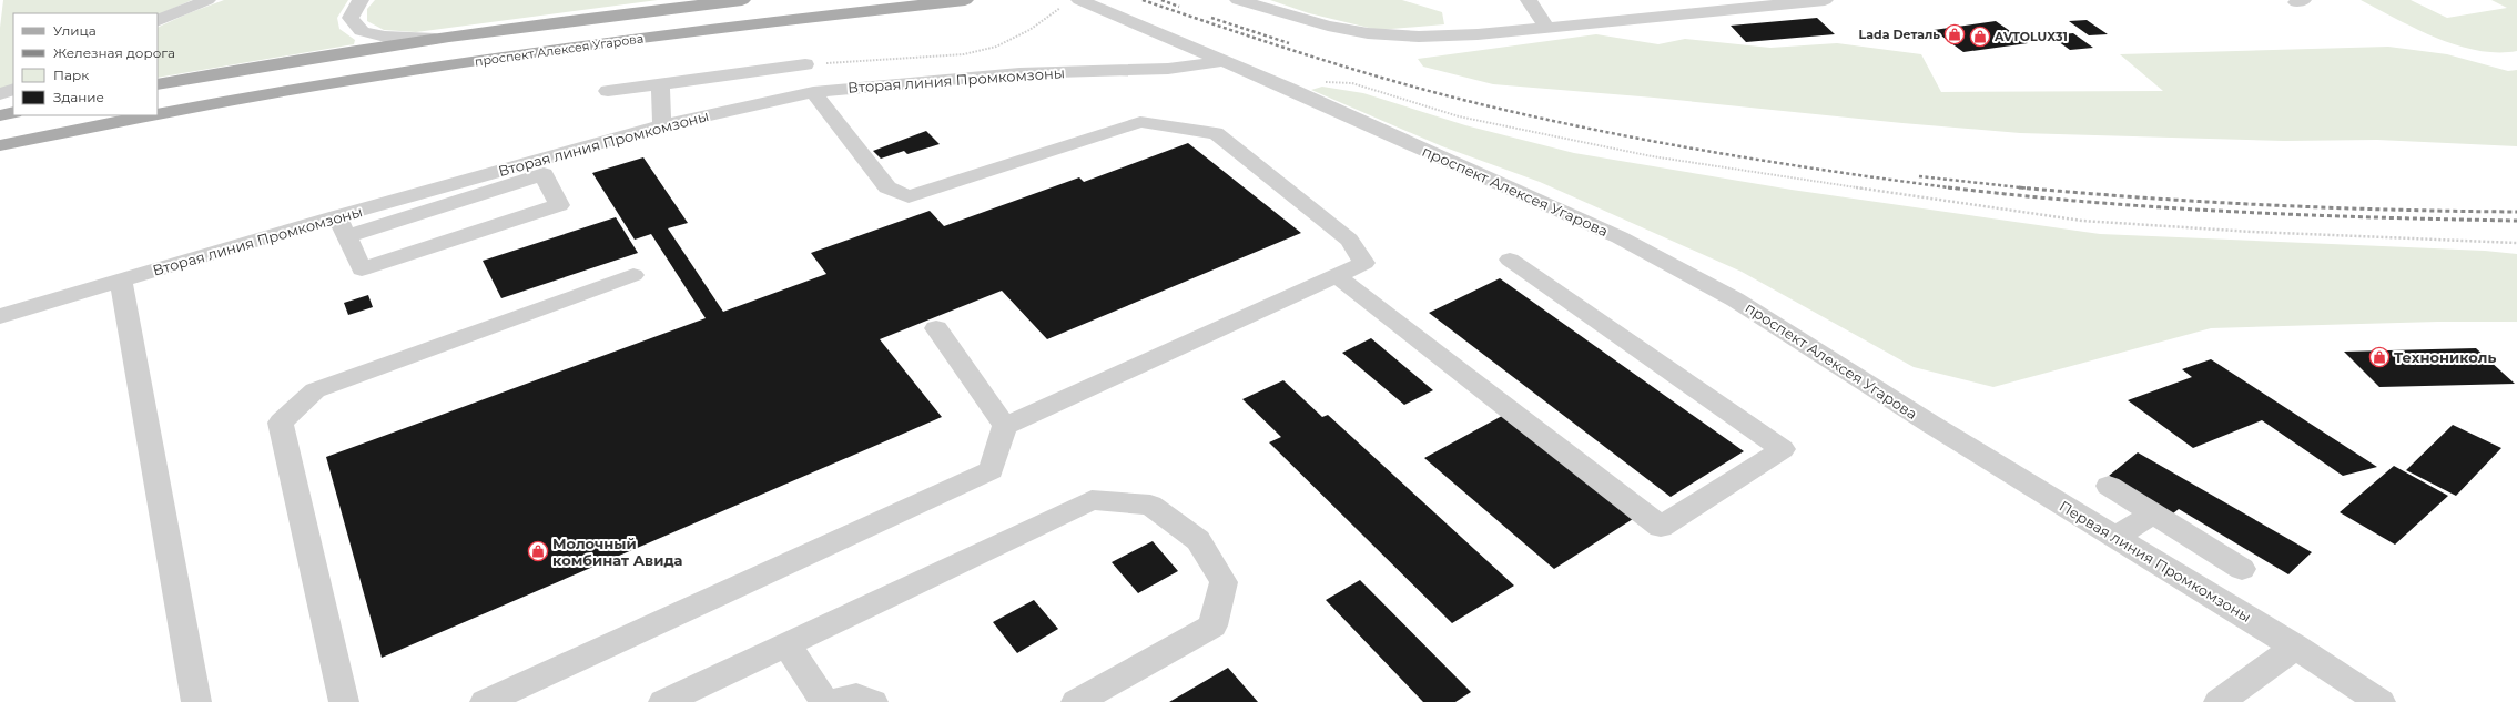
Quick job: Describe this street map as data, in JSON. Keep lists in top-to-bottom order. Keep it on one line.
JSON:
{"streets":{"main road":["проспект Алексея Угарова"],"street":["Вторая линия Промкомзоны","Первая линия Промкомзоны"]},"crossings":[["проспект Алексея Угарова","Вторая линия Промкомзоны"],["проспект Алексея Угарова","Первая линия Промкомзоны"]],"places":{"shop":["Lada Dеталь","AVTOLUX31","Технониколь","Молочный комбинат Авида"]},"legend":["Улица","Железная дорога","Парк","Здание"]}
